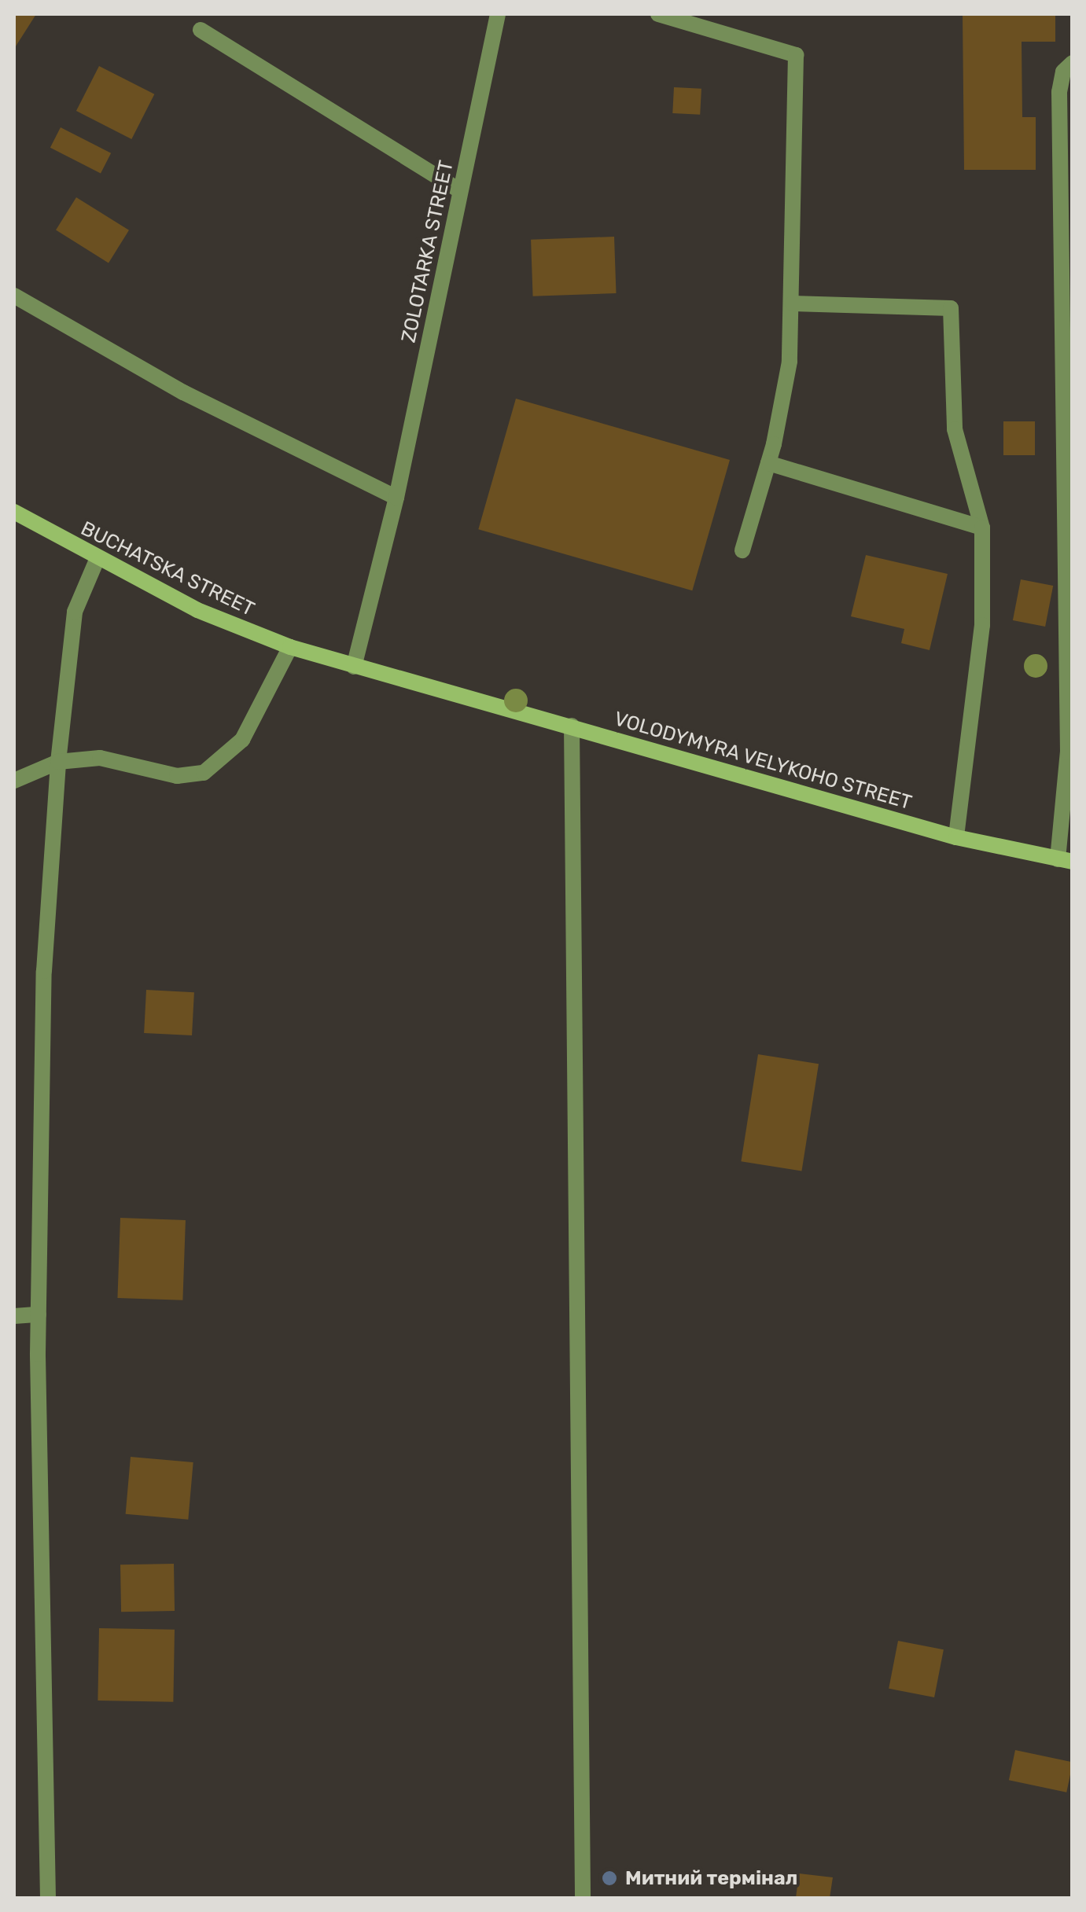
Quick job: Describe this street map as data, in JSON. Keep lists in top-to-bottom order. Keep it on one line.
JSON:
{"streets":{"main road":["BUCHATSKA STREET","VOLODYMYRA VELYKOHO STREET"],"street":["ZOLOTARKA STREET"]},"crossings":[["ZOLOTARKA STREET","BUCHATSKA STREET"],["BUCHATSKA STREET","VOLODYMYRA VELYKOHO STREET"]],"places":["Митний термінал"]}
